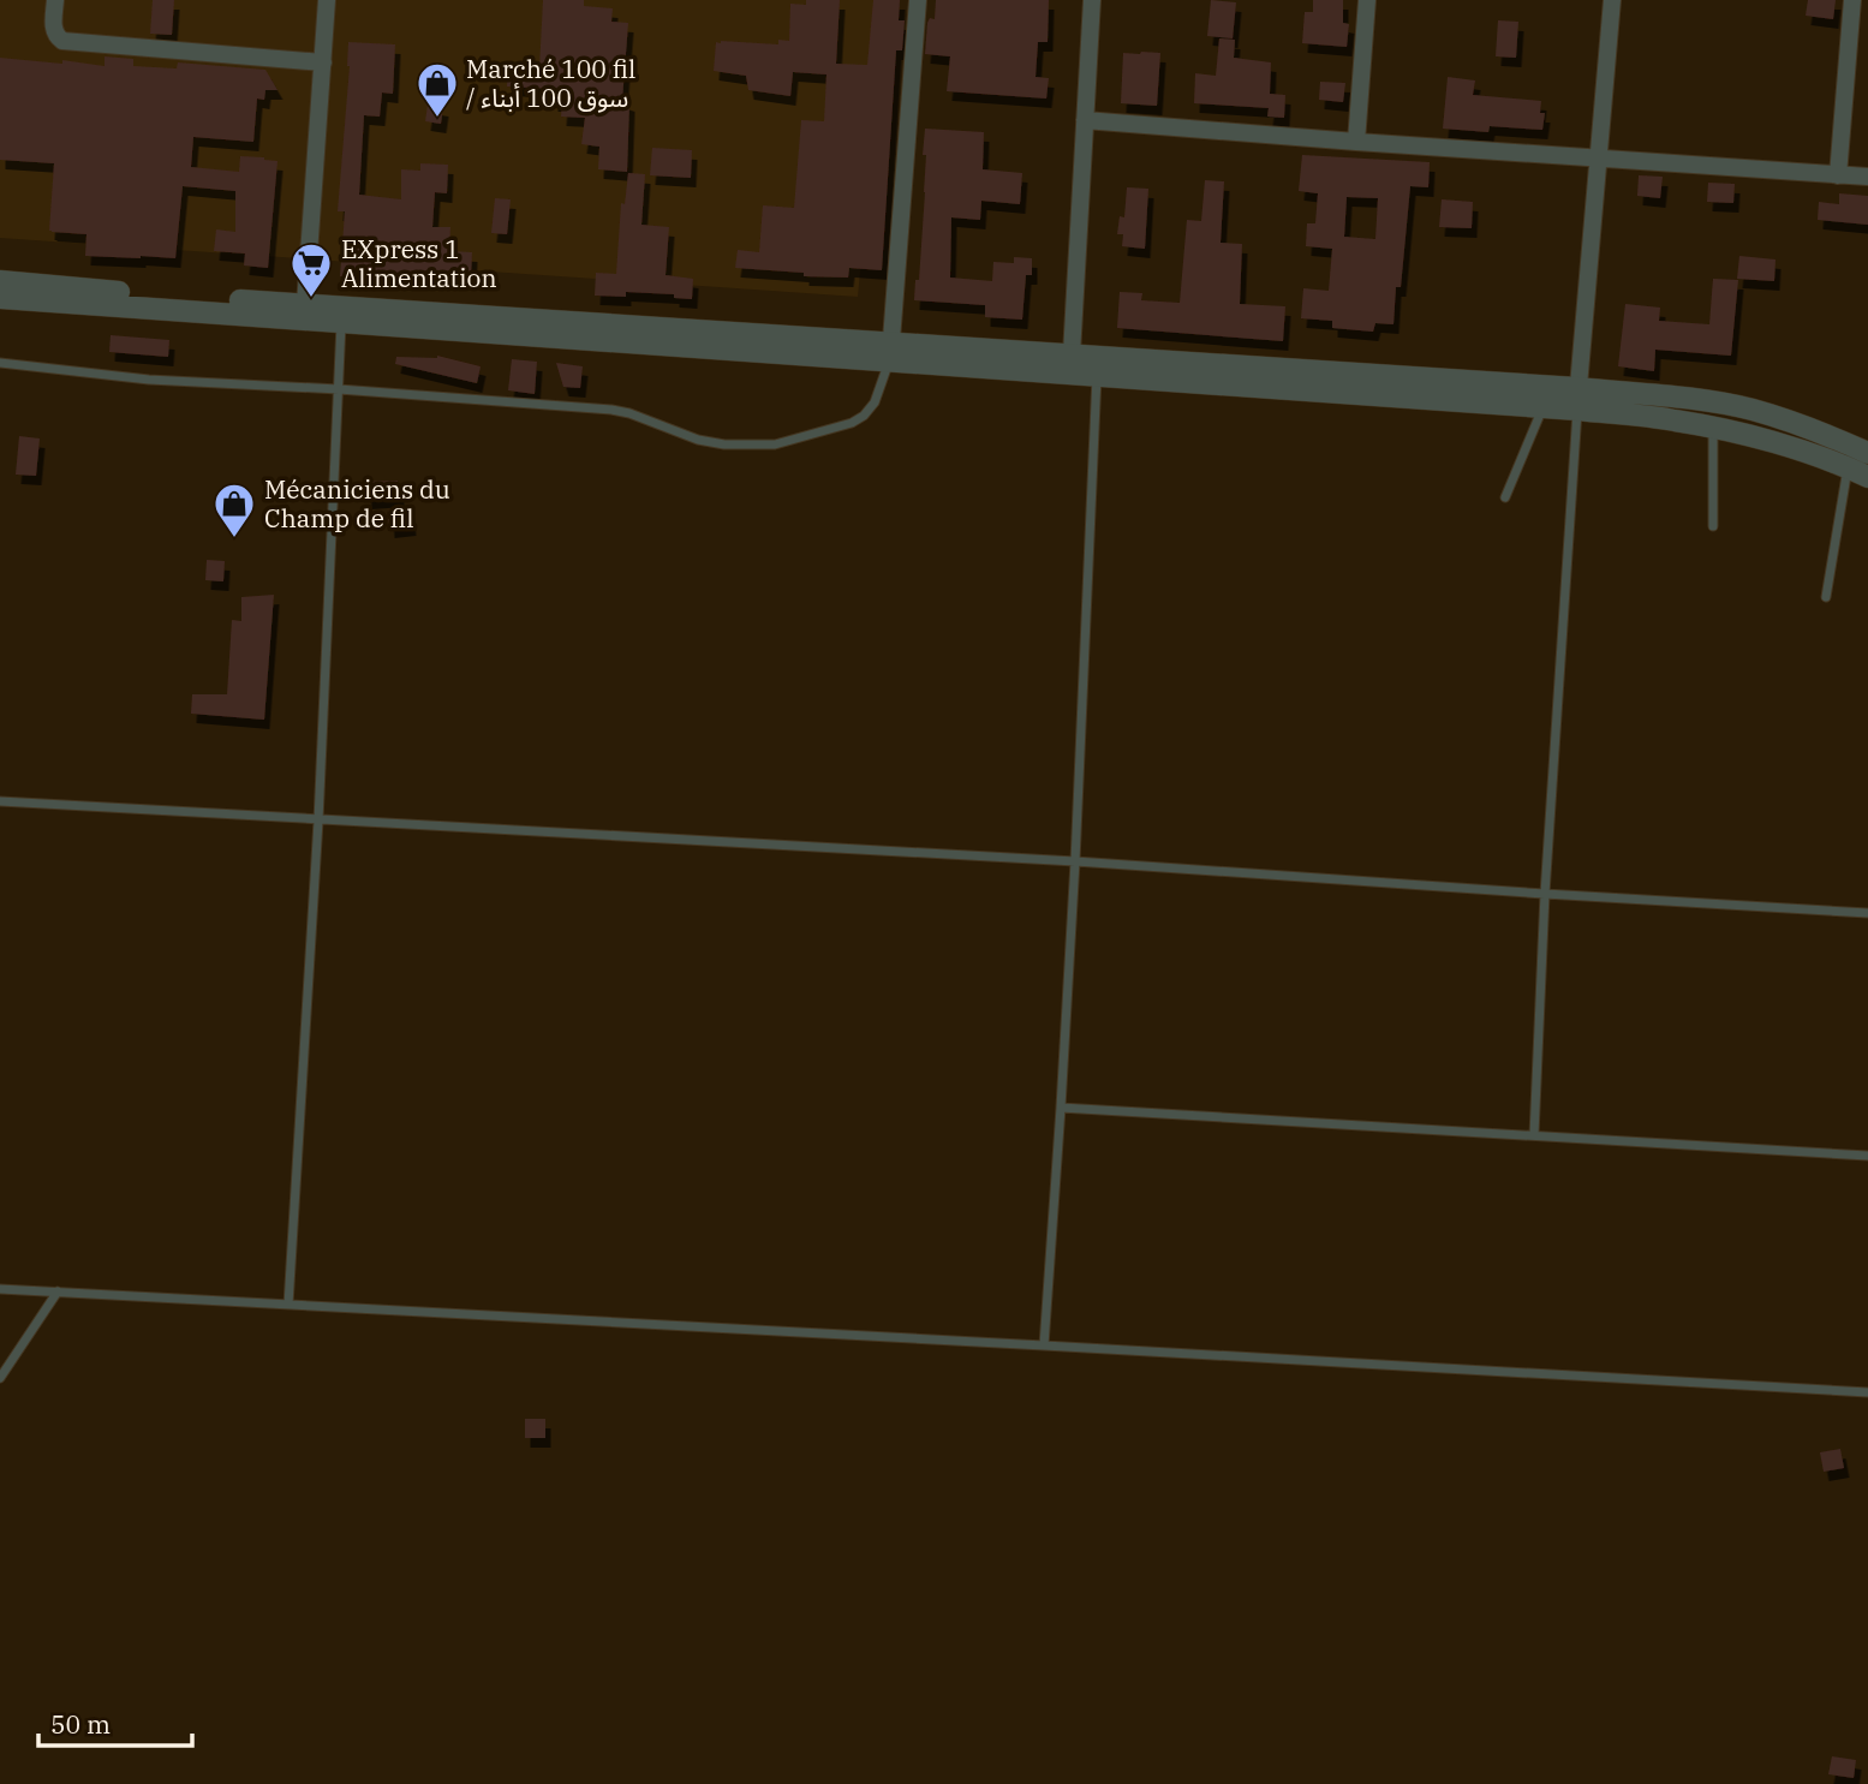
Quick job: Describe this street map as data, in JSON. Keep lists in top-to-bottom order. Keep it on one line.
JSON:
{"places":{"shop":["Marché 100 fil / سوق 100 أبناء","Mécaniciens du Champ de fil"],"supermarket":["EXpress 1 Alimentation"]},"scale_bar":"50 m"}
